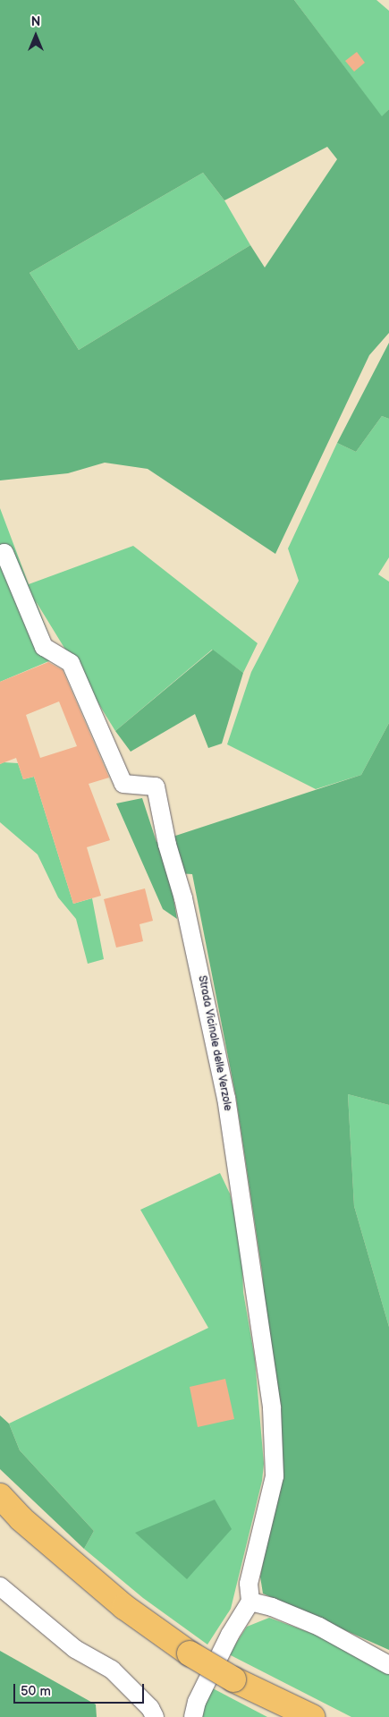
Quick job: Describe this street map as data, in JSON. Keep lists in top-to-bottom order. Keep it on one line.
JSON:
{"streets":{"street":["Strada Vicinale delle Verzole"]},"scale_bar":"50 m","north":"top"}
